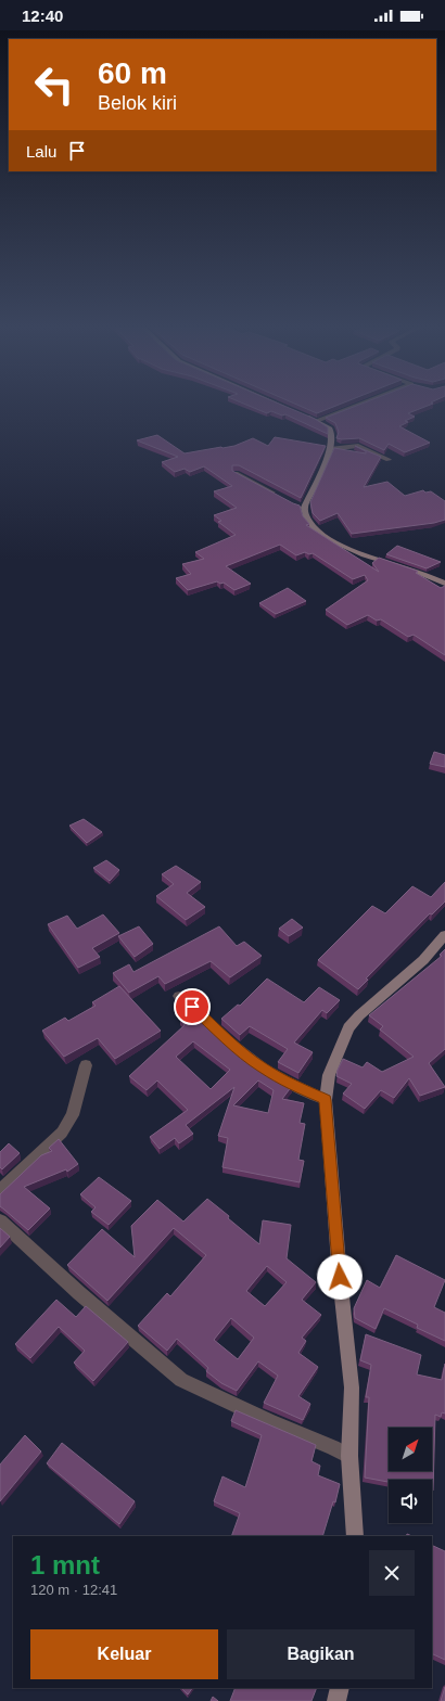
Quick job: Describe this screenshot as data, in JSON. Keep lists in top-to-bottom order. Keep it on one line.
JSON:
{"north":"top right","page":{"status":"12:40","turn":["60 m","Belok kiri"],"then":"Lalu","heading":["1 mnt","120 m · 12:41"],"buttons":["Keluar","Bagikan"]}}
